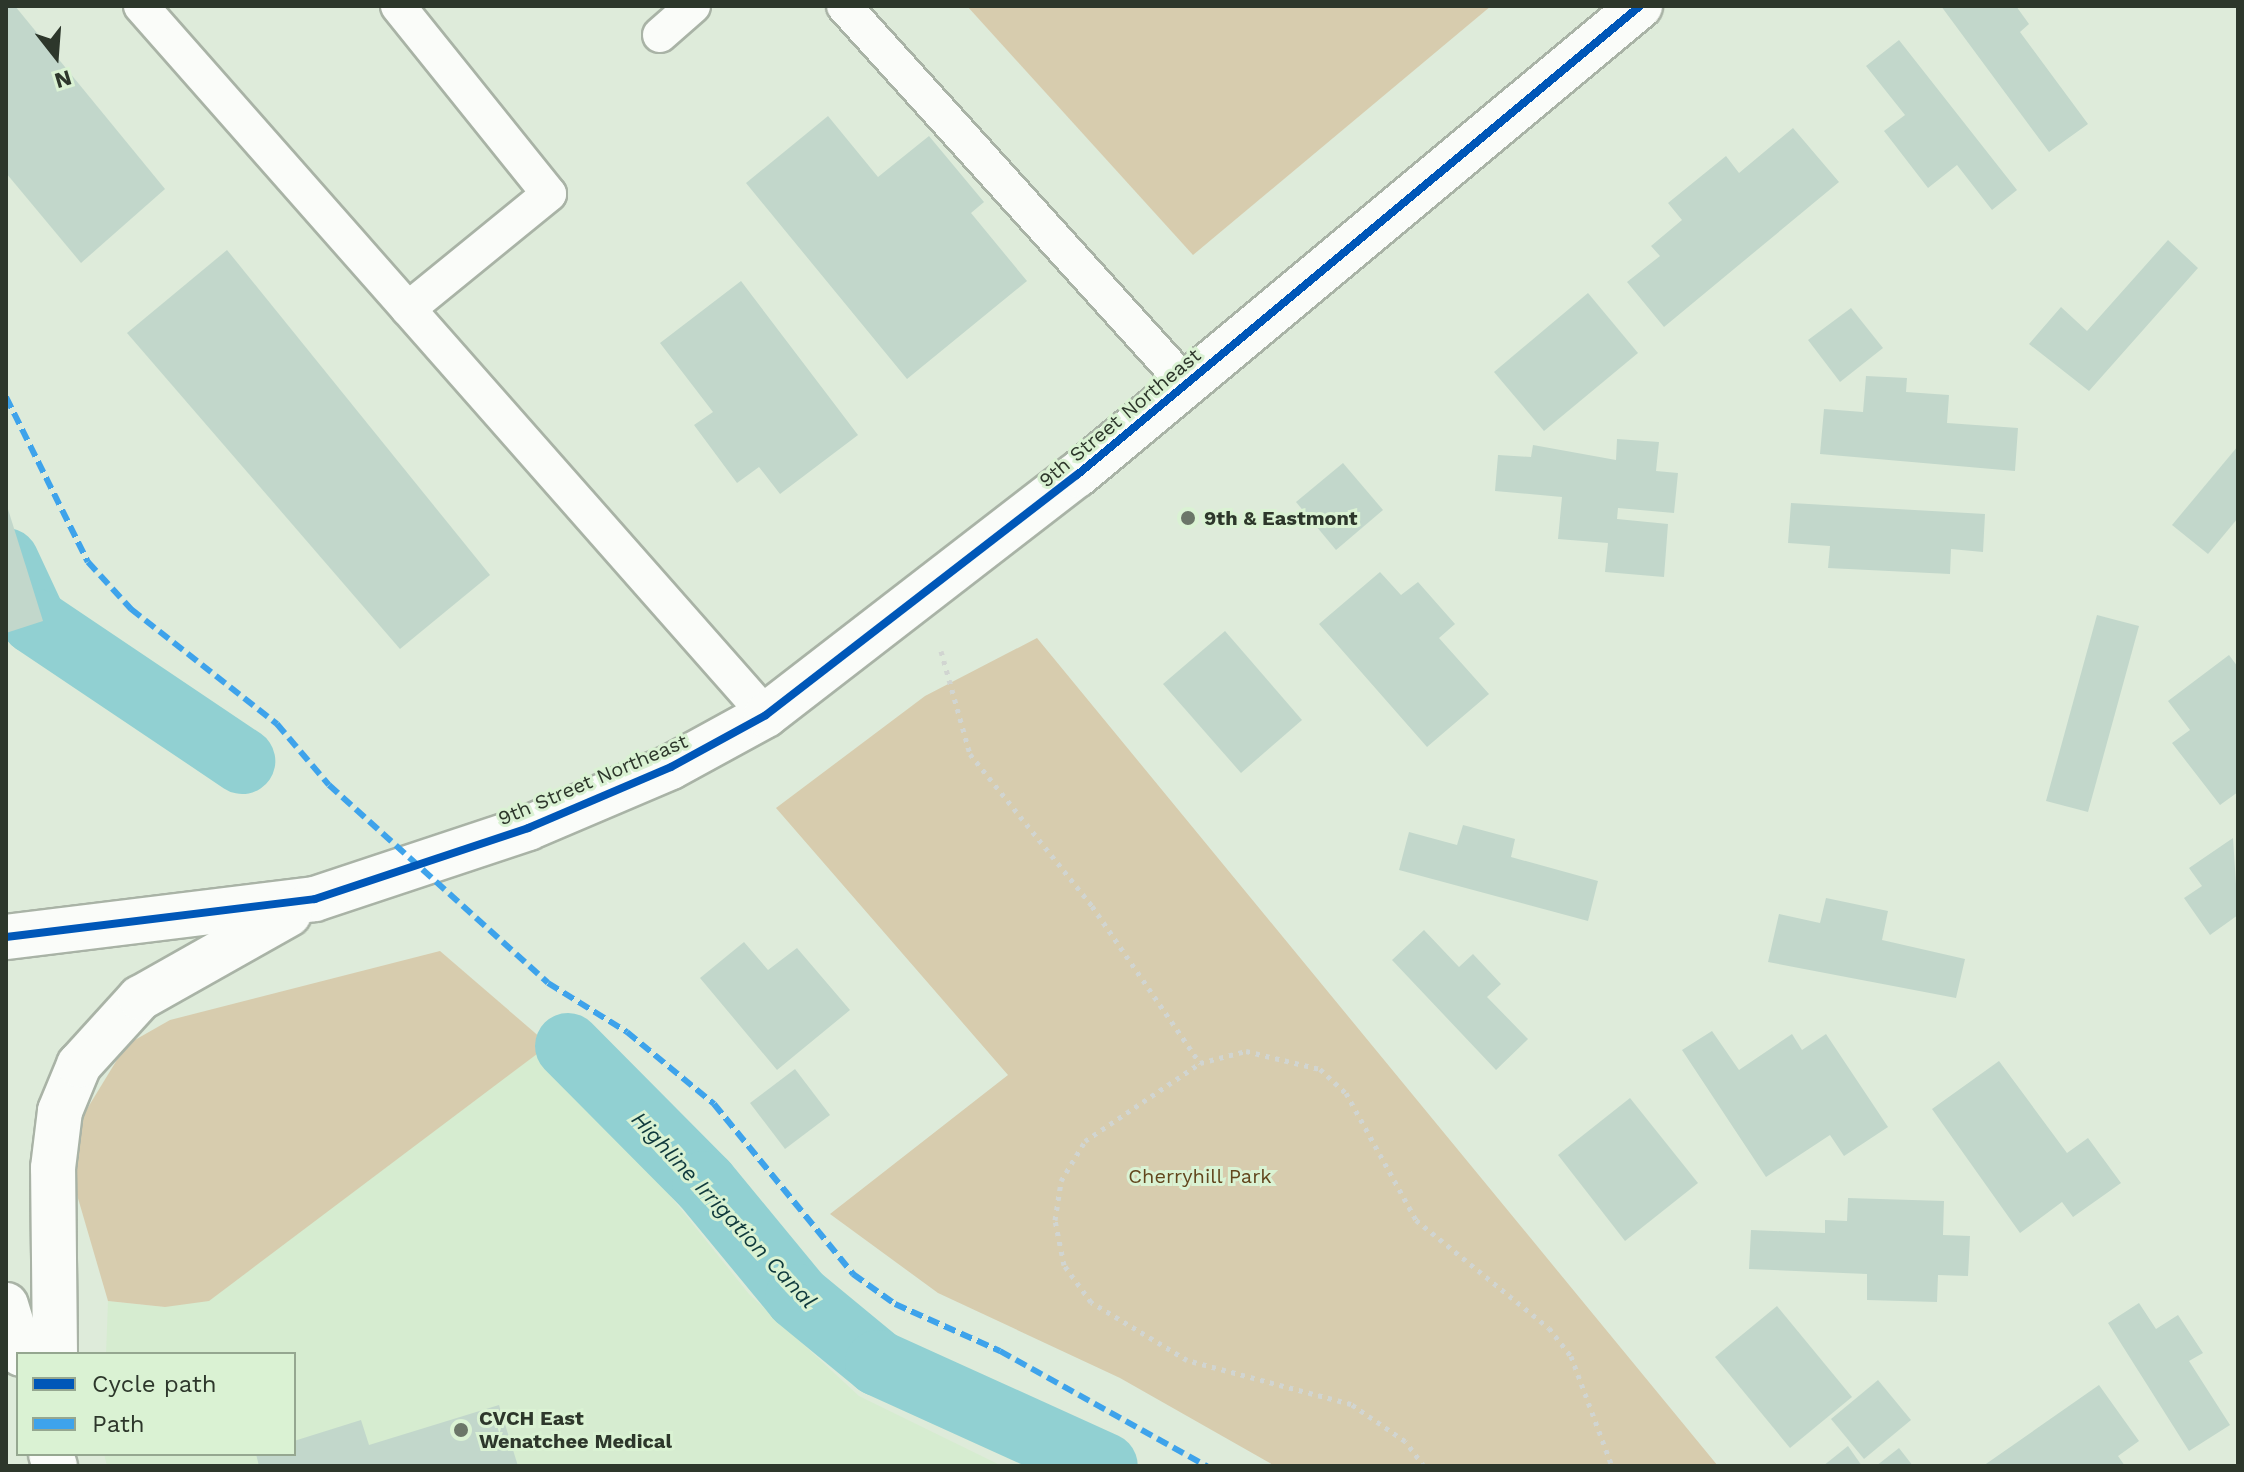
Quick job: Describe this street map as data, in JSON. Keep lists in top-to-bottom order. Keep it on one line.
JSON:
{"streets":{"main road":["9th Street Northeast"]},"water":["Highline Irrigation Canal"],"parks":["Cherryhill Park"],"places":["9th & Eastmont","CVCH East Wenatchee Medical"],"legend":["Cycle path","Path"],"north":"bottom"}
